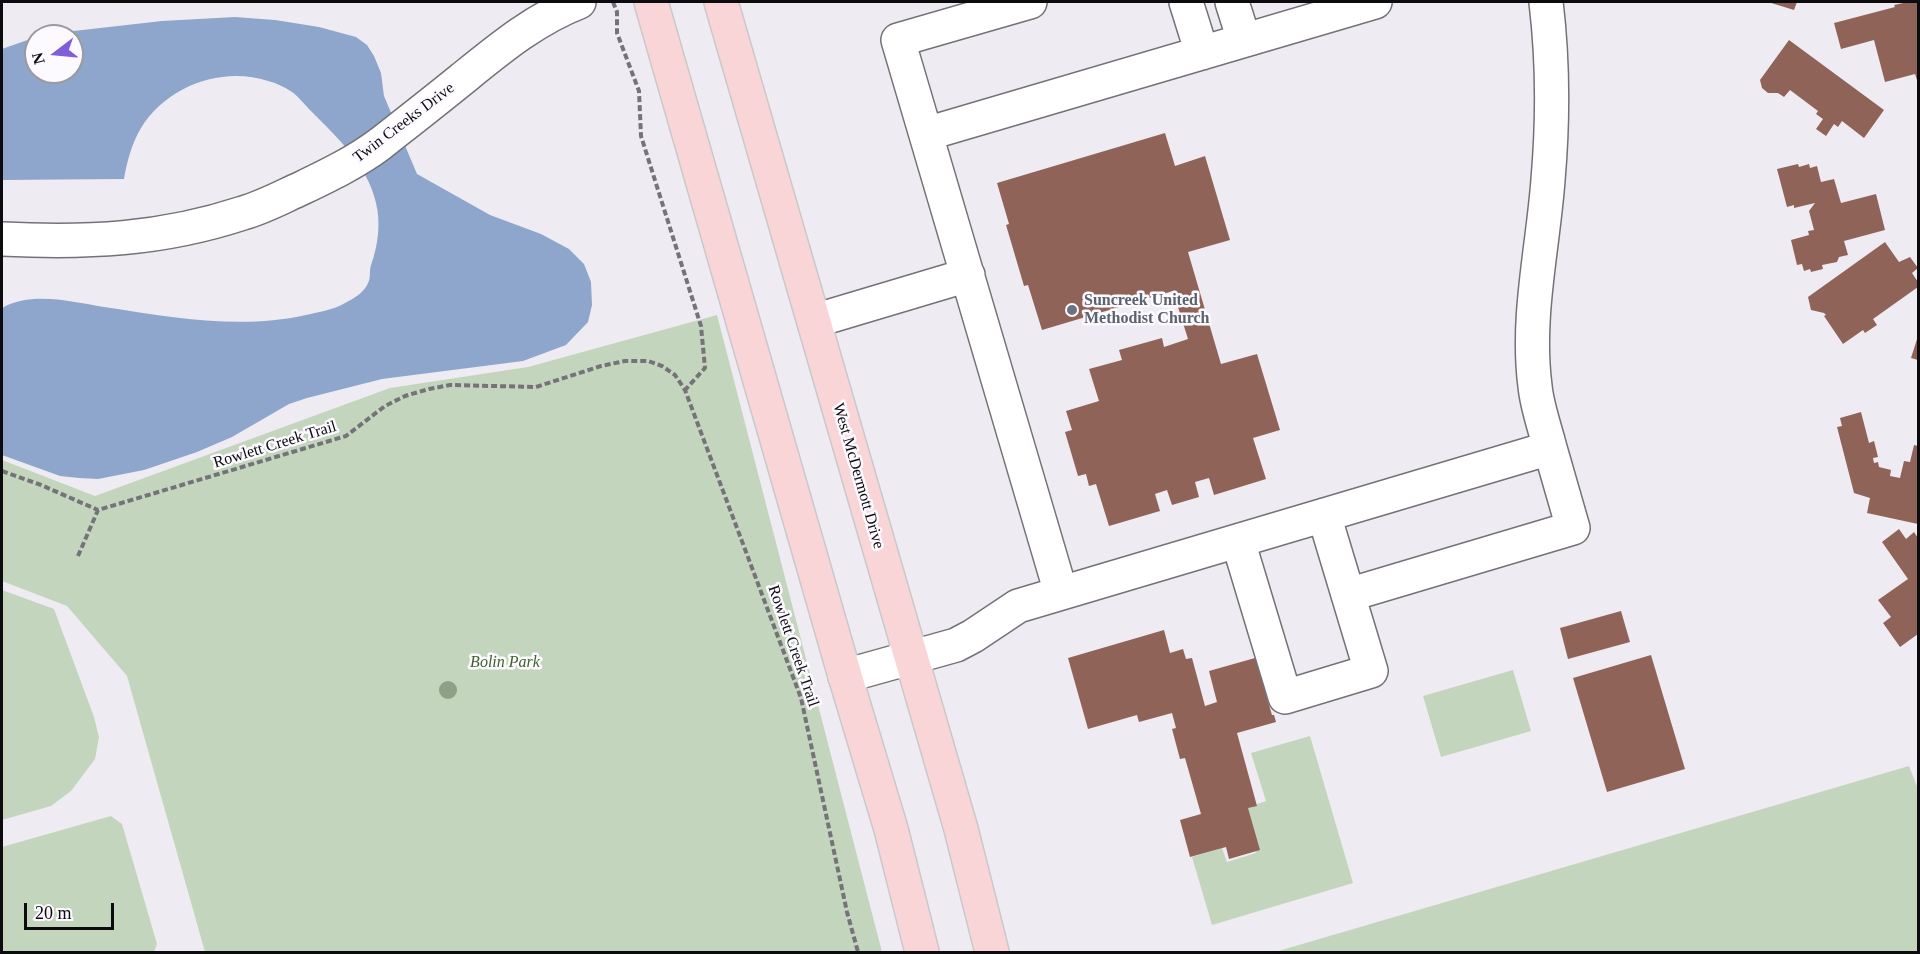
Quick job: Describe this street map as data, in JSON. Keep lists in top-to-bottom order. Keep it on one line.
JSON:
{"streets":{"main road":["West McDermott Drive"],"street":["Twin Creeks Drive"],"path":["Rowlett Creek Trail"]},"parks":["Bolin Park"],"places":["Suncreek United Methodist Church"],"scale_bar":"20 m","north":"left"}
